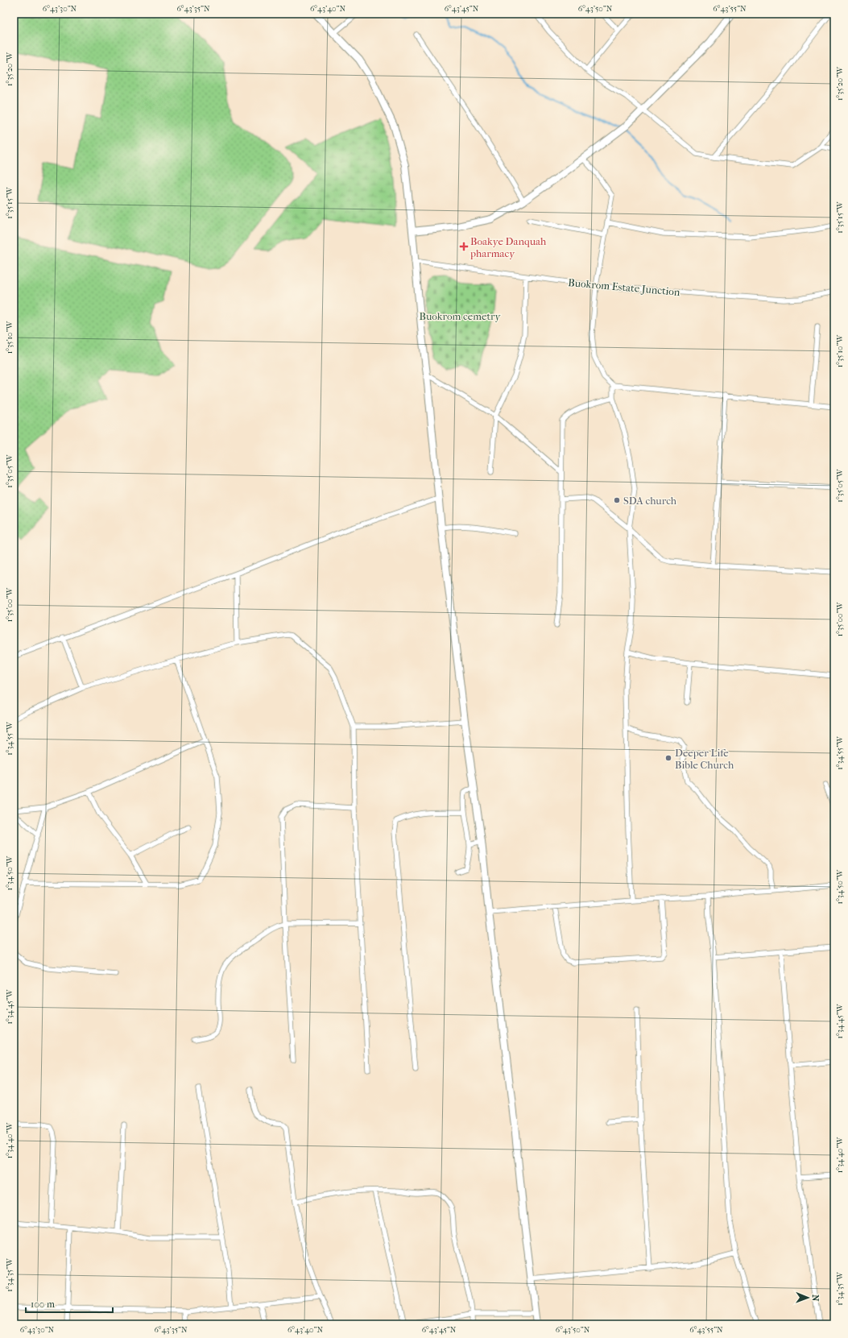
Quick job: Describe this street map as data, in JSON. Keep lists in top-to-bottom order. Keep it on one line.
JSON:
{"streets":{"street":["Buokrom Estate Junction"]},"parks":["Buokrom cemetry"],"places":{"health":["Boakye Danquah pharmacy"],"other":["SDA church","Deeper Life Bible Church"]},"scale_bar":"100 m","north":"right","coordinates":["6°43'30\"N","6°43'35\"N","6°43'40\"N","6°43'45\"N","6°43'50\"N","6°43'55\"N","1°35'20\"W","1°35'15\"W","1°35'10\"W","1°35'05\"W","1°35'00\"W","1°34'55\"W","1°34'50\"W","1°34'45\"W","1°34'40\"W","1°34'35\"W"]}
